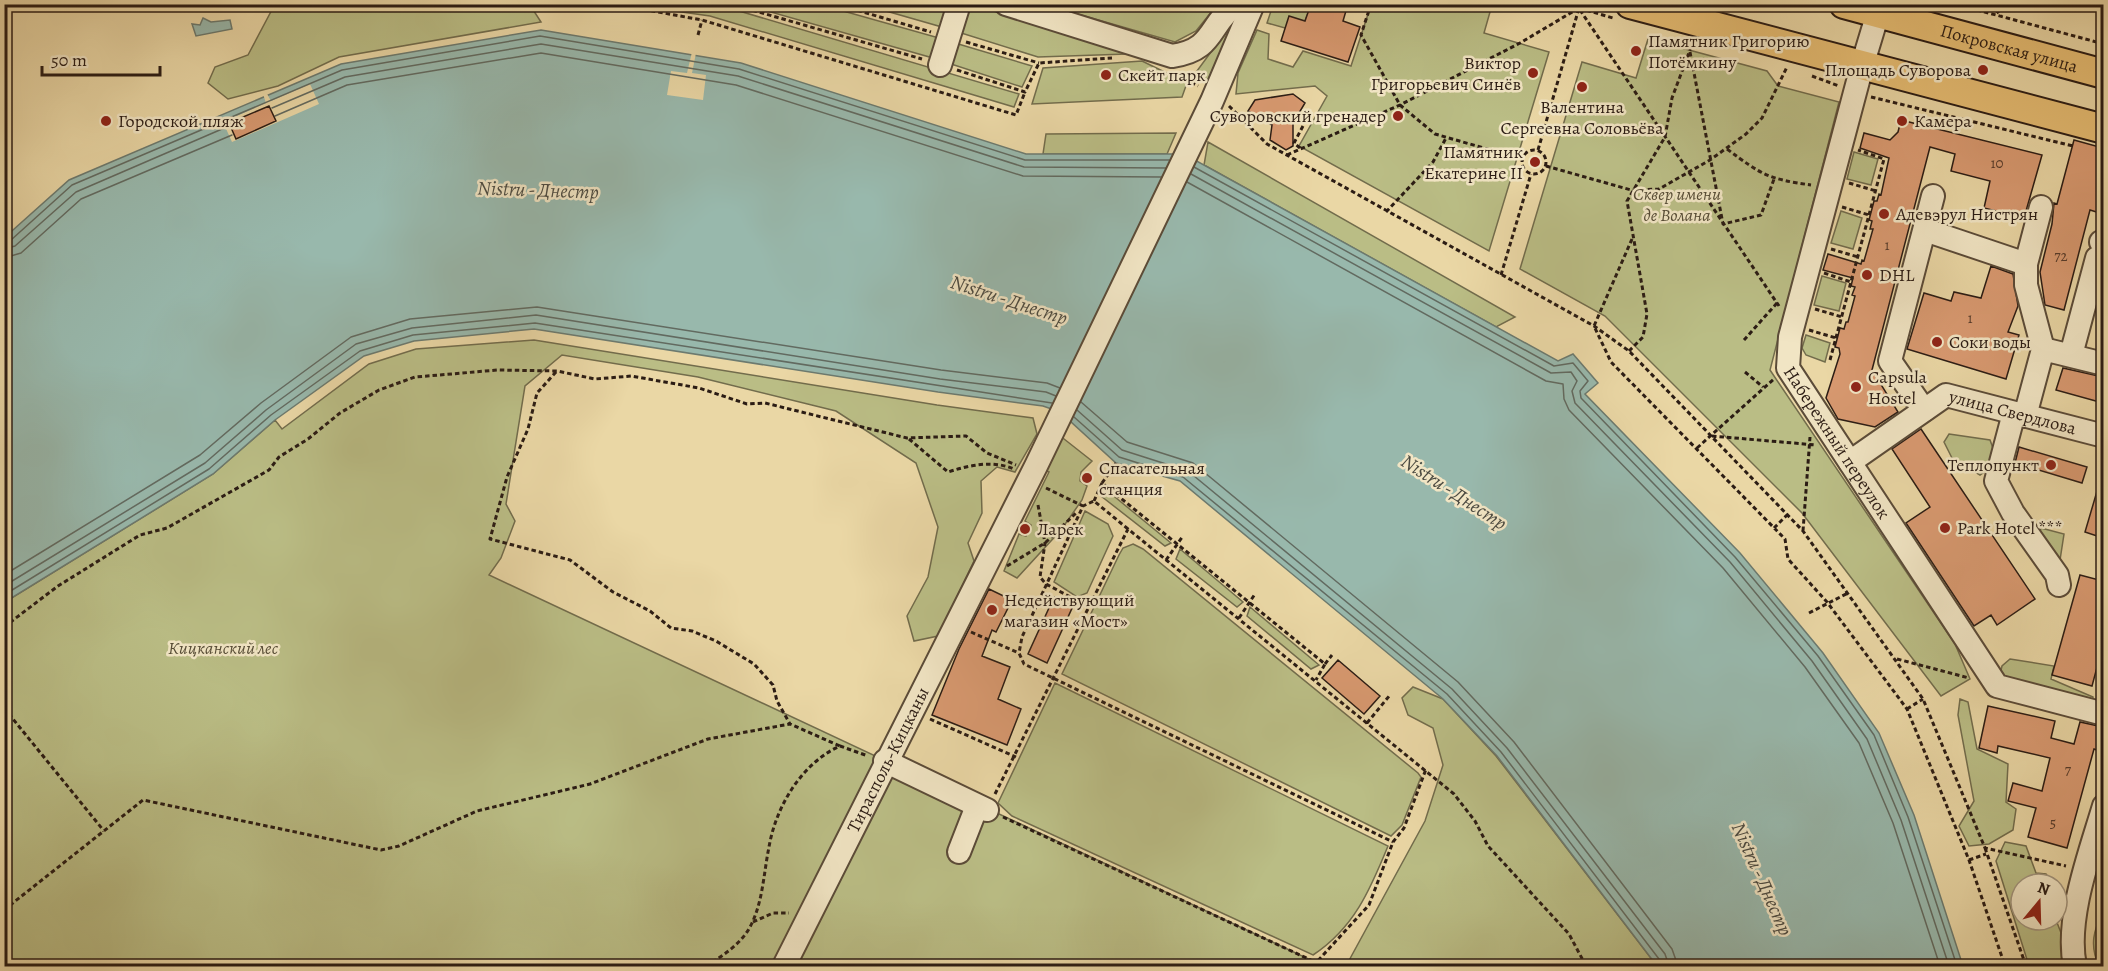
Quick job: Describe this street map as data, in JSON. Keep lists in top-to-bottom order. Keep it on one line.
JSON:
{"streets":{"main road":["Покровская улица"],"street":["улица Свердлова","Набережный переулок","Тирасполь-Кицканы"]},"crossings":[["Покровская улица","Набережный переулок"],["улица Свердлова","Набережный переулок"]],"water":["Nistru - Днестр"],"parks":["Сквер имени де Волана","Кицканский лес"],"places":["Памятник Григорию Потёмкину","Площадь Суворова","Виктор Григорьевич Синёв","Скейт парк","Валентина Сергеевна Соловьёва","Суворовский гренадер","Городской пляж","Камера","Памятник Екатерине II","Адевэрул Нистрян","DHL","Соки воды","Capsula Hostel","Теплопункт","Спасательная станция","Park Hotel ***","Ларек","Недействующий магазин «Мост»"],"house_numbers":["10","1","72","1","7","5"],"scale_bar":"50 m","north":"top"}
